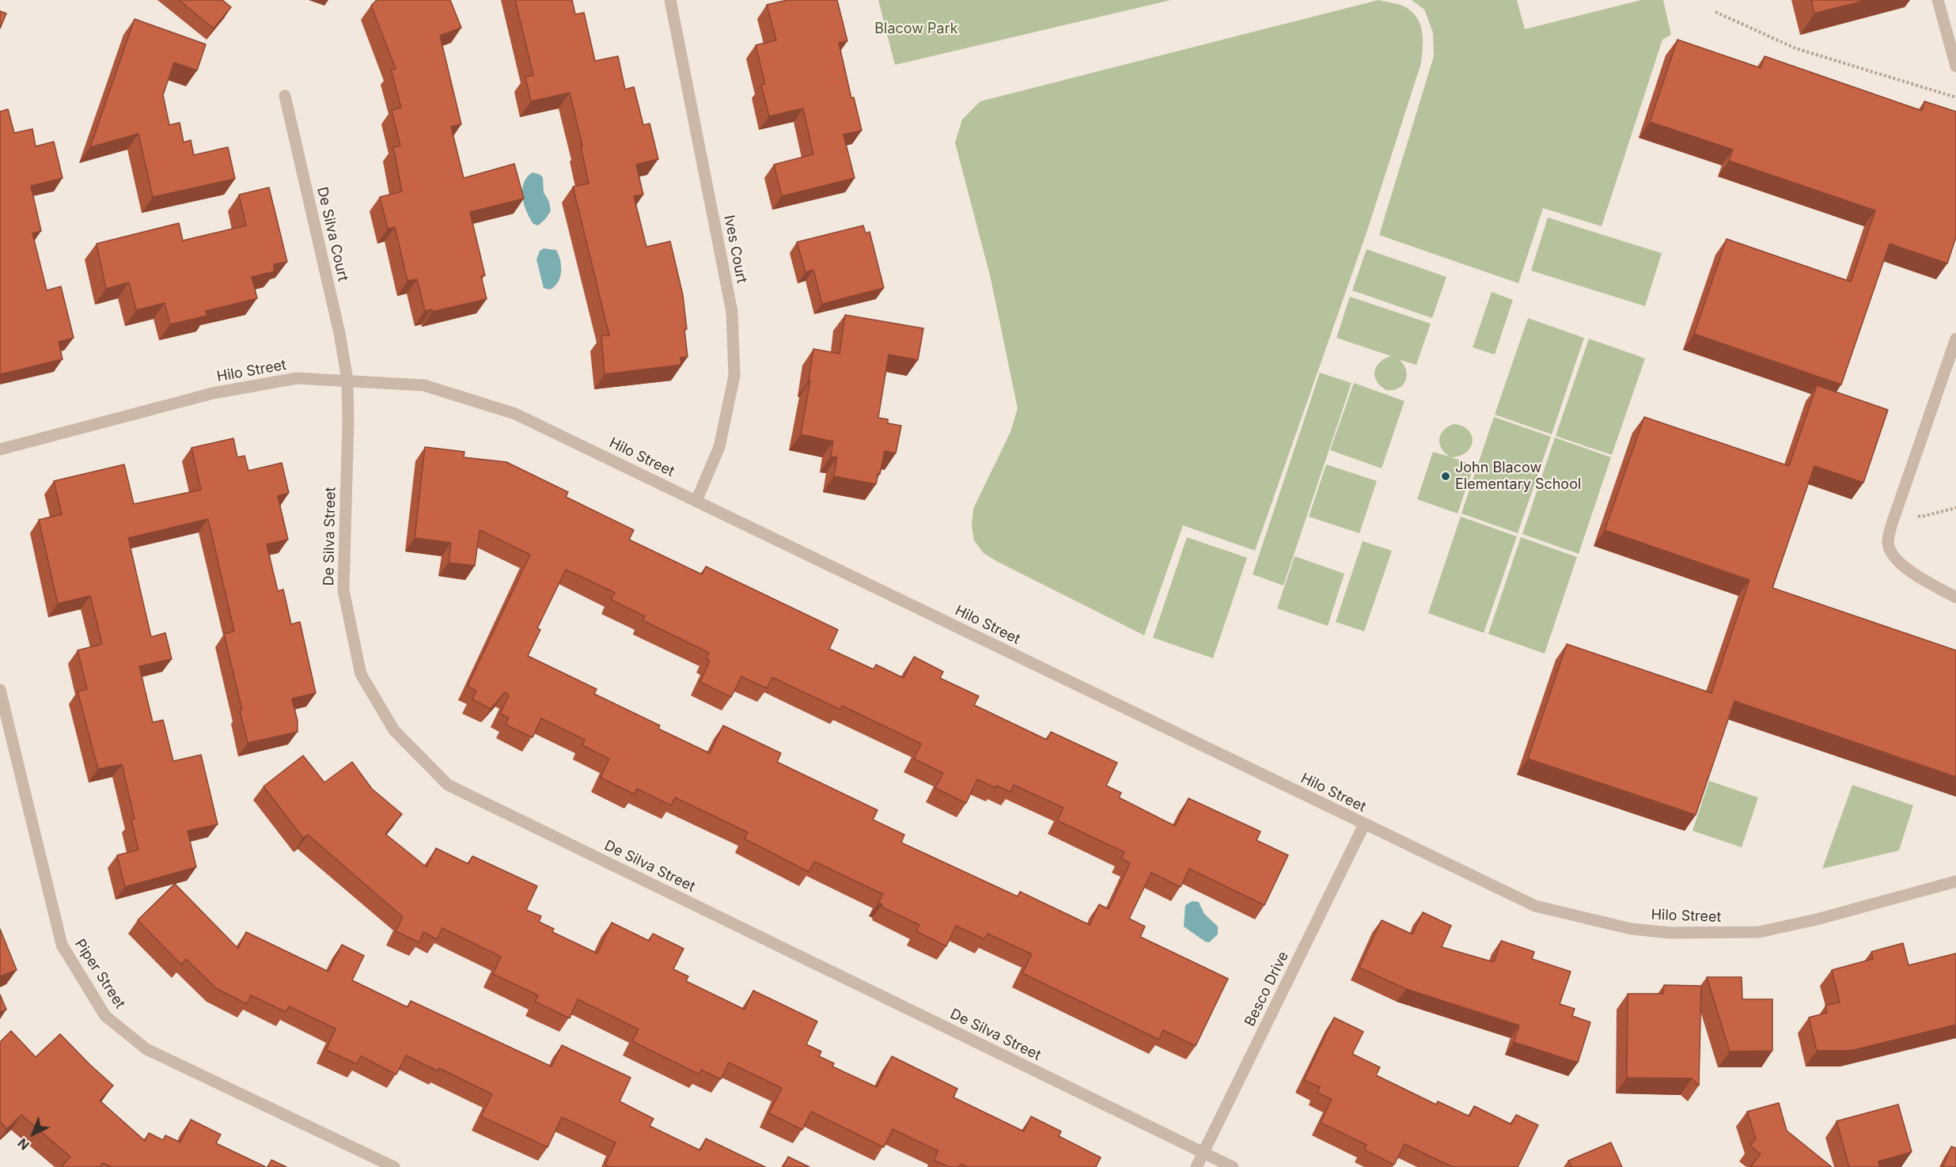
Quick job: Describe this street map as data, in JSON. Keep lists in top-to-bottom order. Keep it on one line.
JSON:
{"streets":{"street":["De Silva Court","Ives Court","Hilo Street","De Silva Street","Piper Street","Besco Drive"]},"crossings":[["De Silva Court","Hilo Street"],["De Silva Court","De Silva Street"],["Ives Court","Hilo Street"],["Hilo Street","De Silva Street"],["Hilo Street","Besco Drive"],["De Silva Street","Besco Drive"]],"parks":["Blacow Park"],"places":["John Blacow Elementary School"],"north":"bottom left"}
